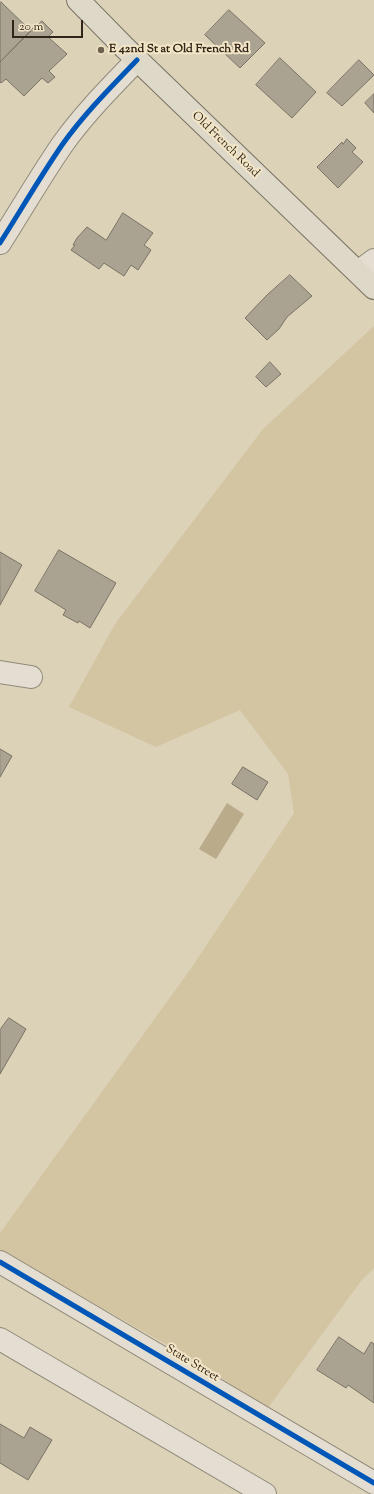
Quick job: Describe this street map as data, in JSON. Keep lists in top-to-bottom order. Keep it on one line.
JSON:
{"streets":{"main road":["Old French Road"],"street":["State Street"]},"places":["E 42nd St at Old French Rd"],"scale_bar":"20 m"}
